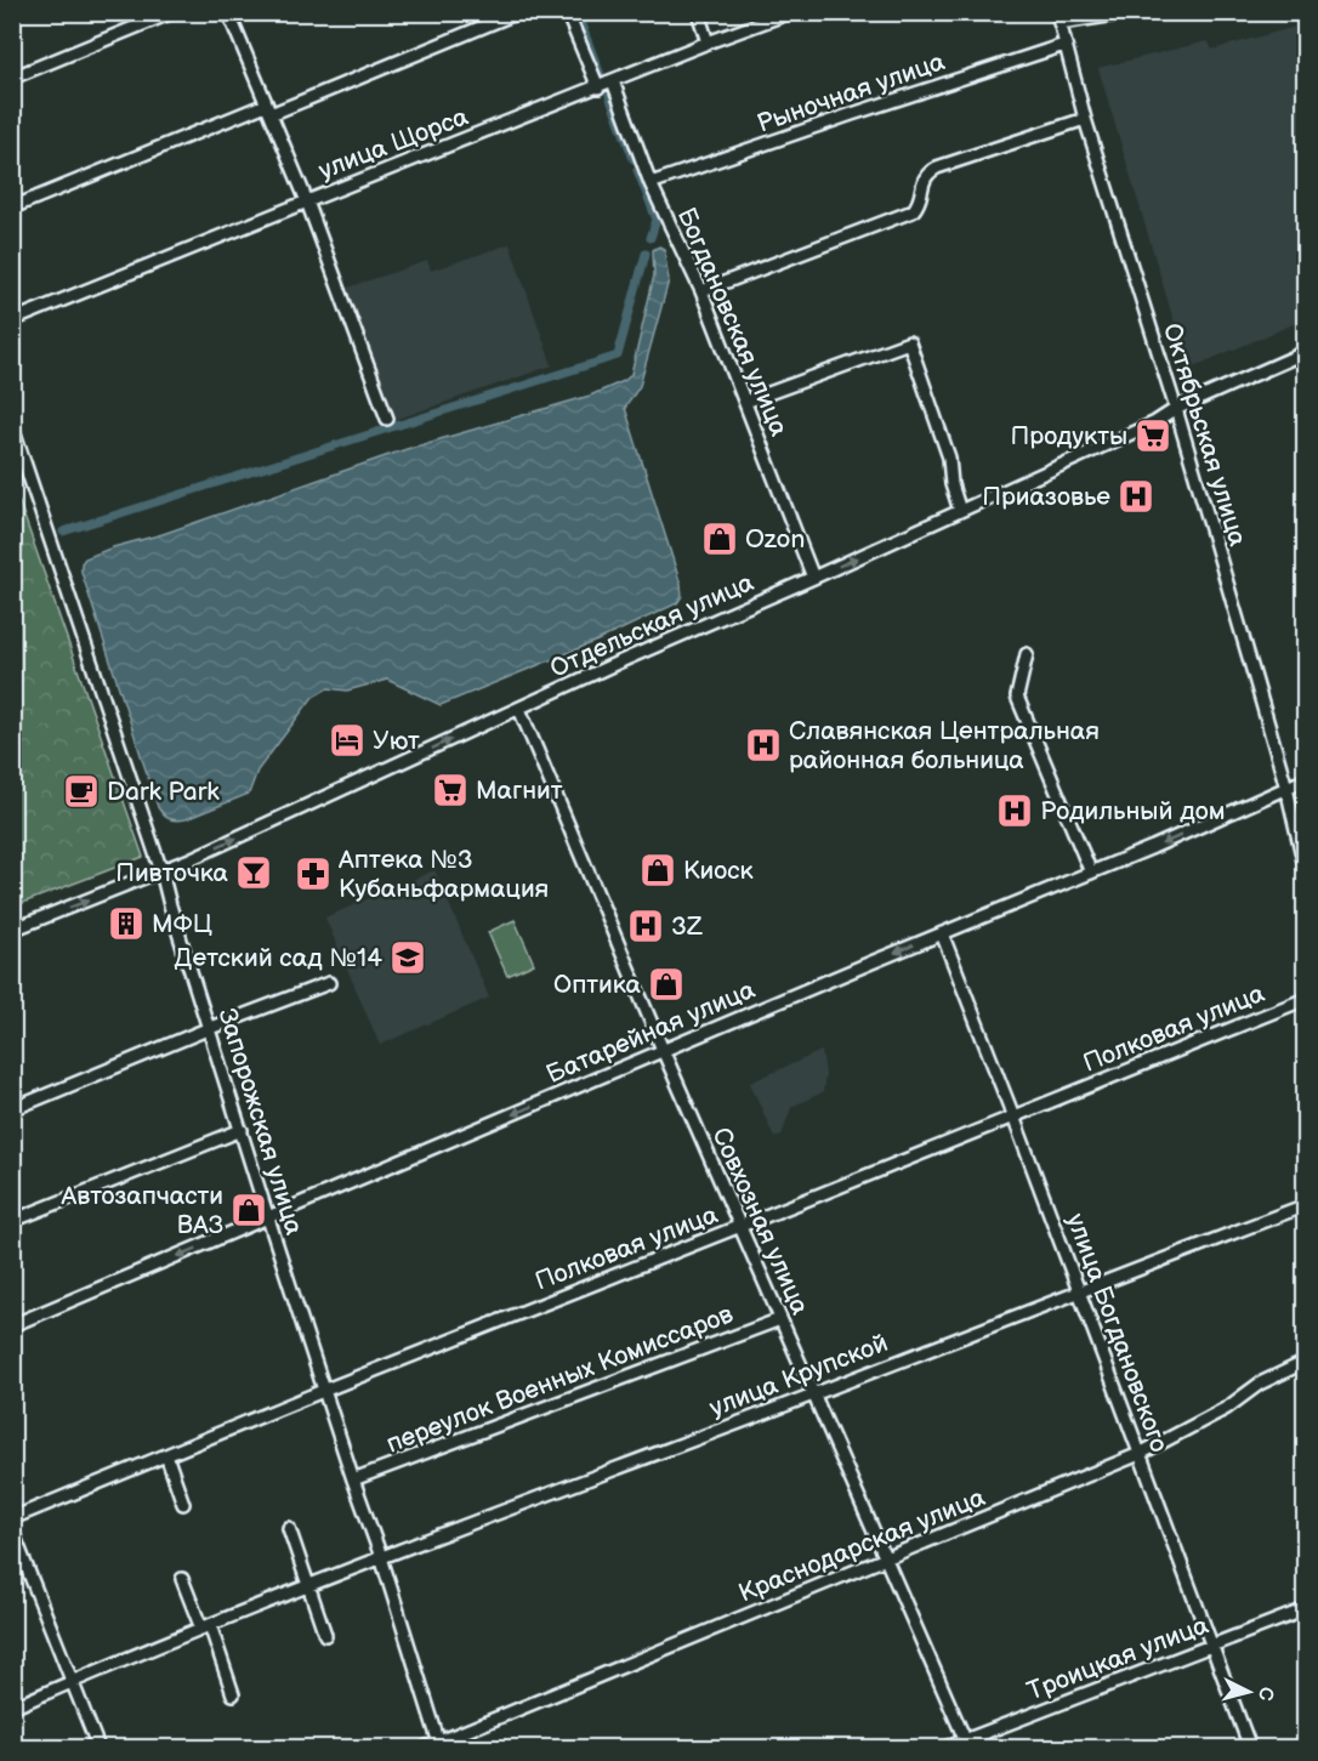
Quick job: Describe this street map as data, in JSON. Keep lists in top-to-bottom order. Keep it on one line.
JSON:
{"streets":{"street":["Рыночная улица","улица Щорса","Богдановская улица","Октябрьская улица","Отдельская улица","Полковая улица","Батарейная улица","Запорожская улица","Совхозная улица","улица Богдановского","улица Крупской","переулок Военных Комиссаров","Краснодарская улица","Троицкая улица"]},"crossings":[["Рыночная улица","Богдановская улица"],["Рыночная улица","Октябрьская улица"],["улица Щорса","Богдановская улица"],["Богдановская улица","Отдельская улица"],["Октябрьская улица","Отдельская улица"],["Октябрьская улица","Батарейная улица"],["Отдельская улица","Запорожская улица"],["Отдельская улица","Совхозная улица"],["Полковая улица","Запорожская улица"],["Полковая улица","Совхозная улица"],["Полковая улица","улица Богдановского"],["Батарейная улица","Запорожская улица"],["Батарейная улица","Совхозная улица"],["Батарейная улица","улица Богдановского"],["Запорожская улица","улица Крупской"],["Запорожская улица","переулок Военных Комиссаров"],["Запорожская улица","Краснодарская улица"],["Совхозная улица","улица Крупской"],["Совхозная улица","переулок Военных Комиссаров"],["Совхозная улица","Краснодарская улица"],["Совхозная улица","Троицкая улица"],["улица Богдановского","улица Крупской"],["улица Богдановского","Краснодарская улица"],["улица Богдановского","Троицкая улица"]],"one_way":["Отдельская улица","Батарейная улица"],"places":{"supermarket":["Продукты","Магнит"],"hospital":["Приазовье","Славянская Центральная районная больница","Родильный дом","3Z"],"shop":["Ozon","Киоск","Оптика","Автозапчасти ВАЗ"],"hotel":["Уют"],"cafe":["Dark Park"],"bar":["Пивточка"],"pharmacy":["Аптека №3 Кубаньфармация"],"building":["МФЦ"],"school or university":["Детский сад №14"]},"north":"right"}
